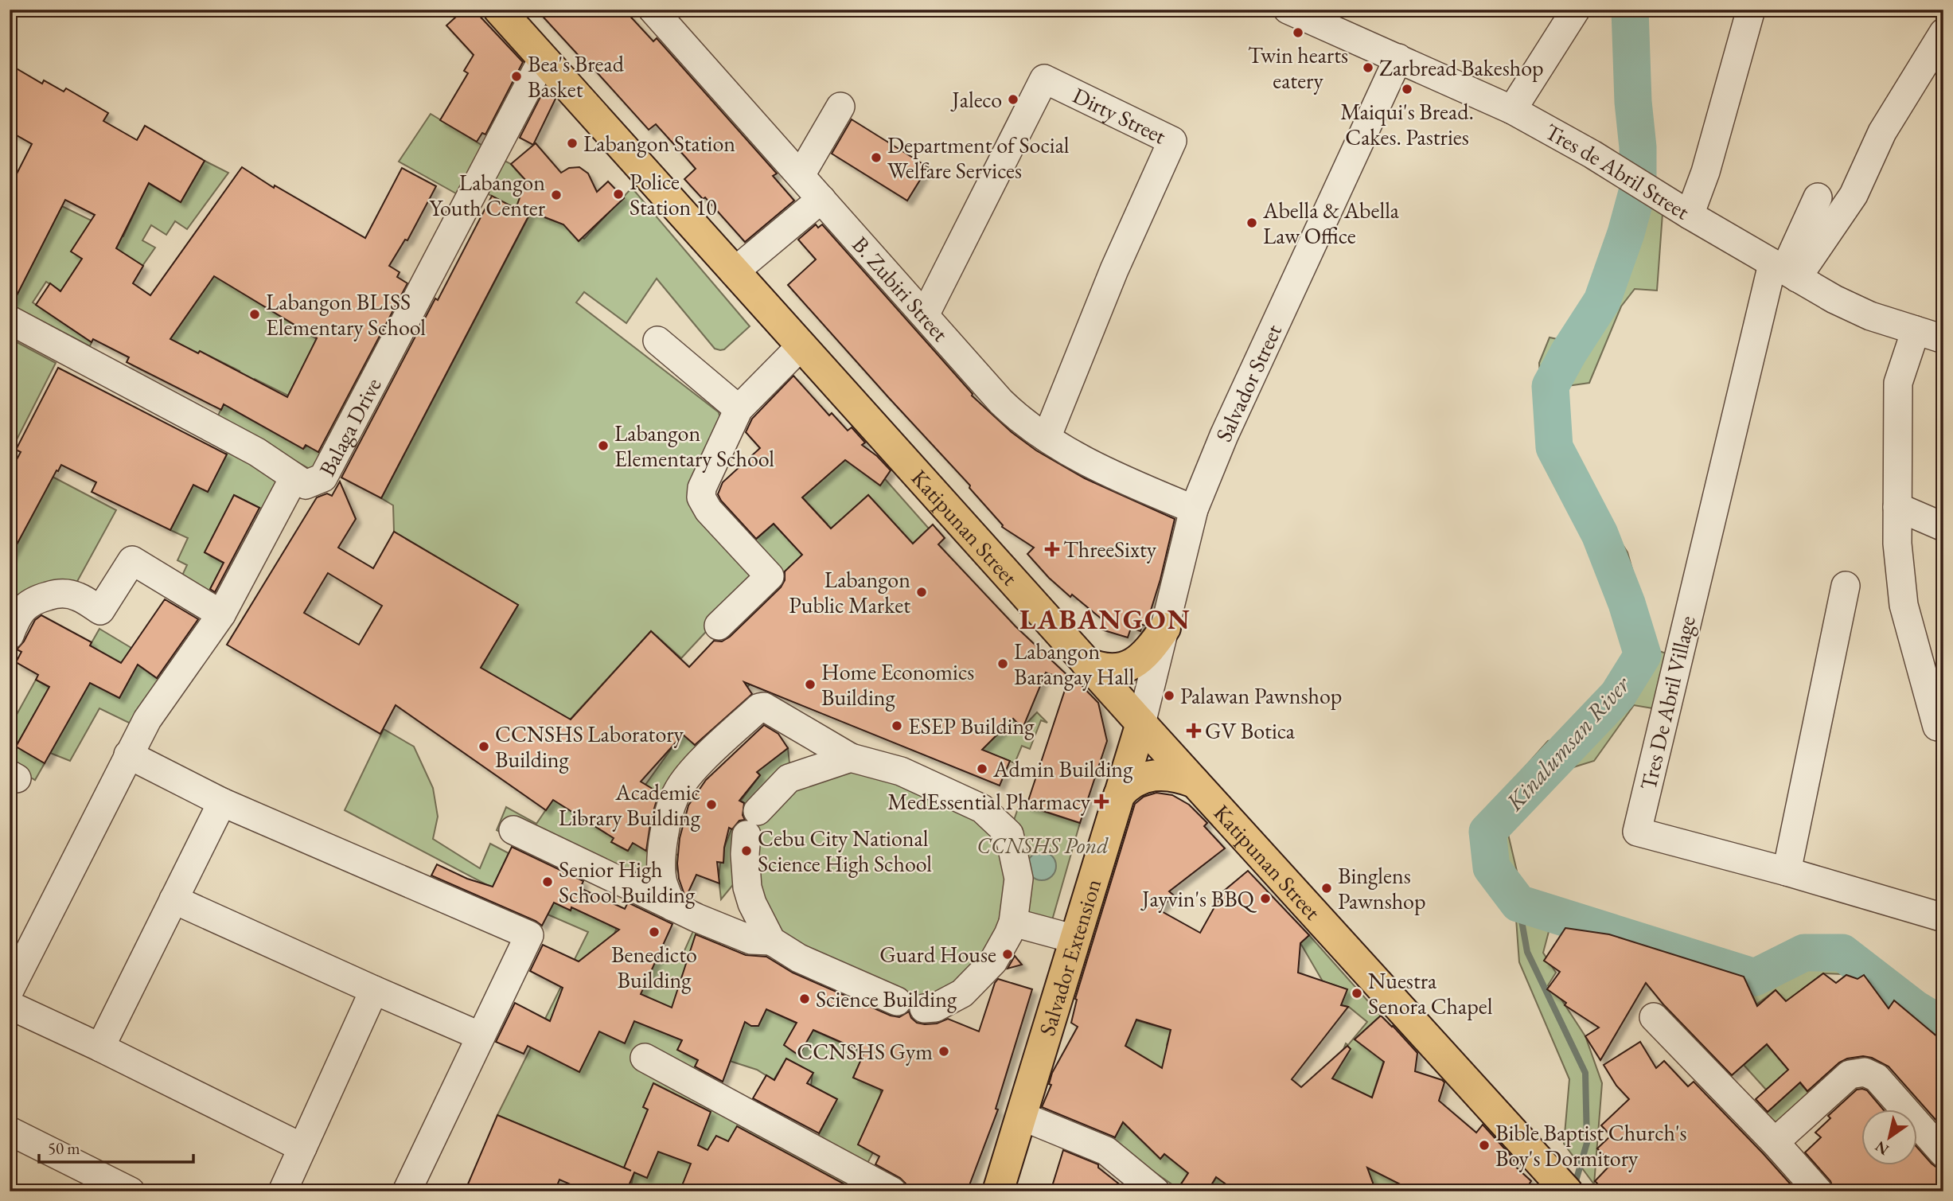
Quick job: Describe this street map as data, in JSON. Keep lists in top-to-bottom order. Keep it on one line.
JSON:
{"streets":{"main road":["Katipunan Street","Salvador Extension"],"street":["Dirty Street","Tres de Abril Street","B. Zubiri Street","Salvador Street","Balaga Drive","Tres De Abril Village"]},"crossings":[["Dirty Street","B. Zubiri Street"],["Tres de Abril Street","Salvador Street"],["Tres de Abril Street","Tres De Abril Village"],["B. Zubiri Street","Salvador Street"],["Salvador Street","Katipunan Street"],["Salvador Street","Salvador Extension"],["Balaga Drive","Katipunan Street"],["Katipunan Street","Salvador Extension"]],"districts":["LABANGON"],"water":["Kinalumsan River"],"parks":["CCNSHS Pond"],"places":{"other":["Twin hearts eatery","Zarbread Bakeshop","Bea's Bread Basket","Maiqui's Bread. Cakes. Pastries","Jaleco","Labangon Station","Department of Social Welfare Services","Police Station 10","Labangon Youth Center","Abella & Abella Law Office","Labangon BLISS Elementary School","Labangon Elementary School","Labangon Public Market","Labangon Barangay Hall","Home Economics Building","Palawan Pawnshop","ESEP Building","CCNSHS Laboratory Building","Admin Building","Academic Library Building","Cebu City National Science High School","Senior High School Building","Binglens Pawnshop","Jayvin's BBQ","Benedicto Building","Guard House","Nuestra Senora Chapel","Science Building","CCNSHS Gym","Bible Baptist Church's Boy's Dormitory"],"health":["ThreeSixty","GV Botica","MedEssential Pharmacy"]},"scale_bar":"50 m","north":"bottom left"}
